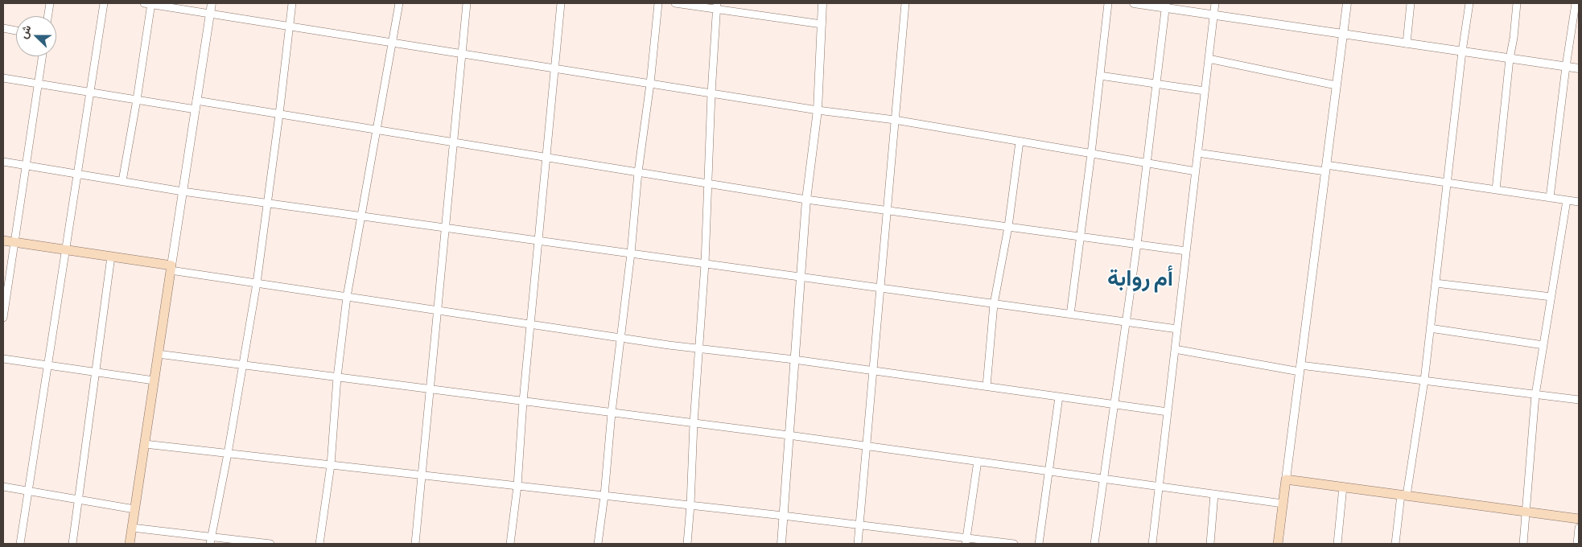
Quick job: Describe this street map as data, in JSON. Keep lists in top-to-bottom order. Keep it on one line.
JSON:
{"districts":["أم روابة"],"north":"left"}
